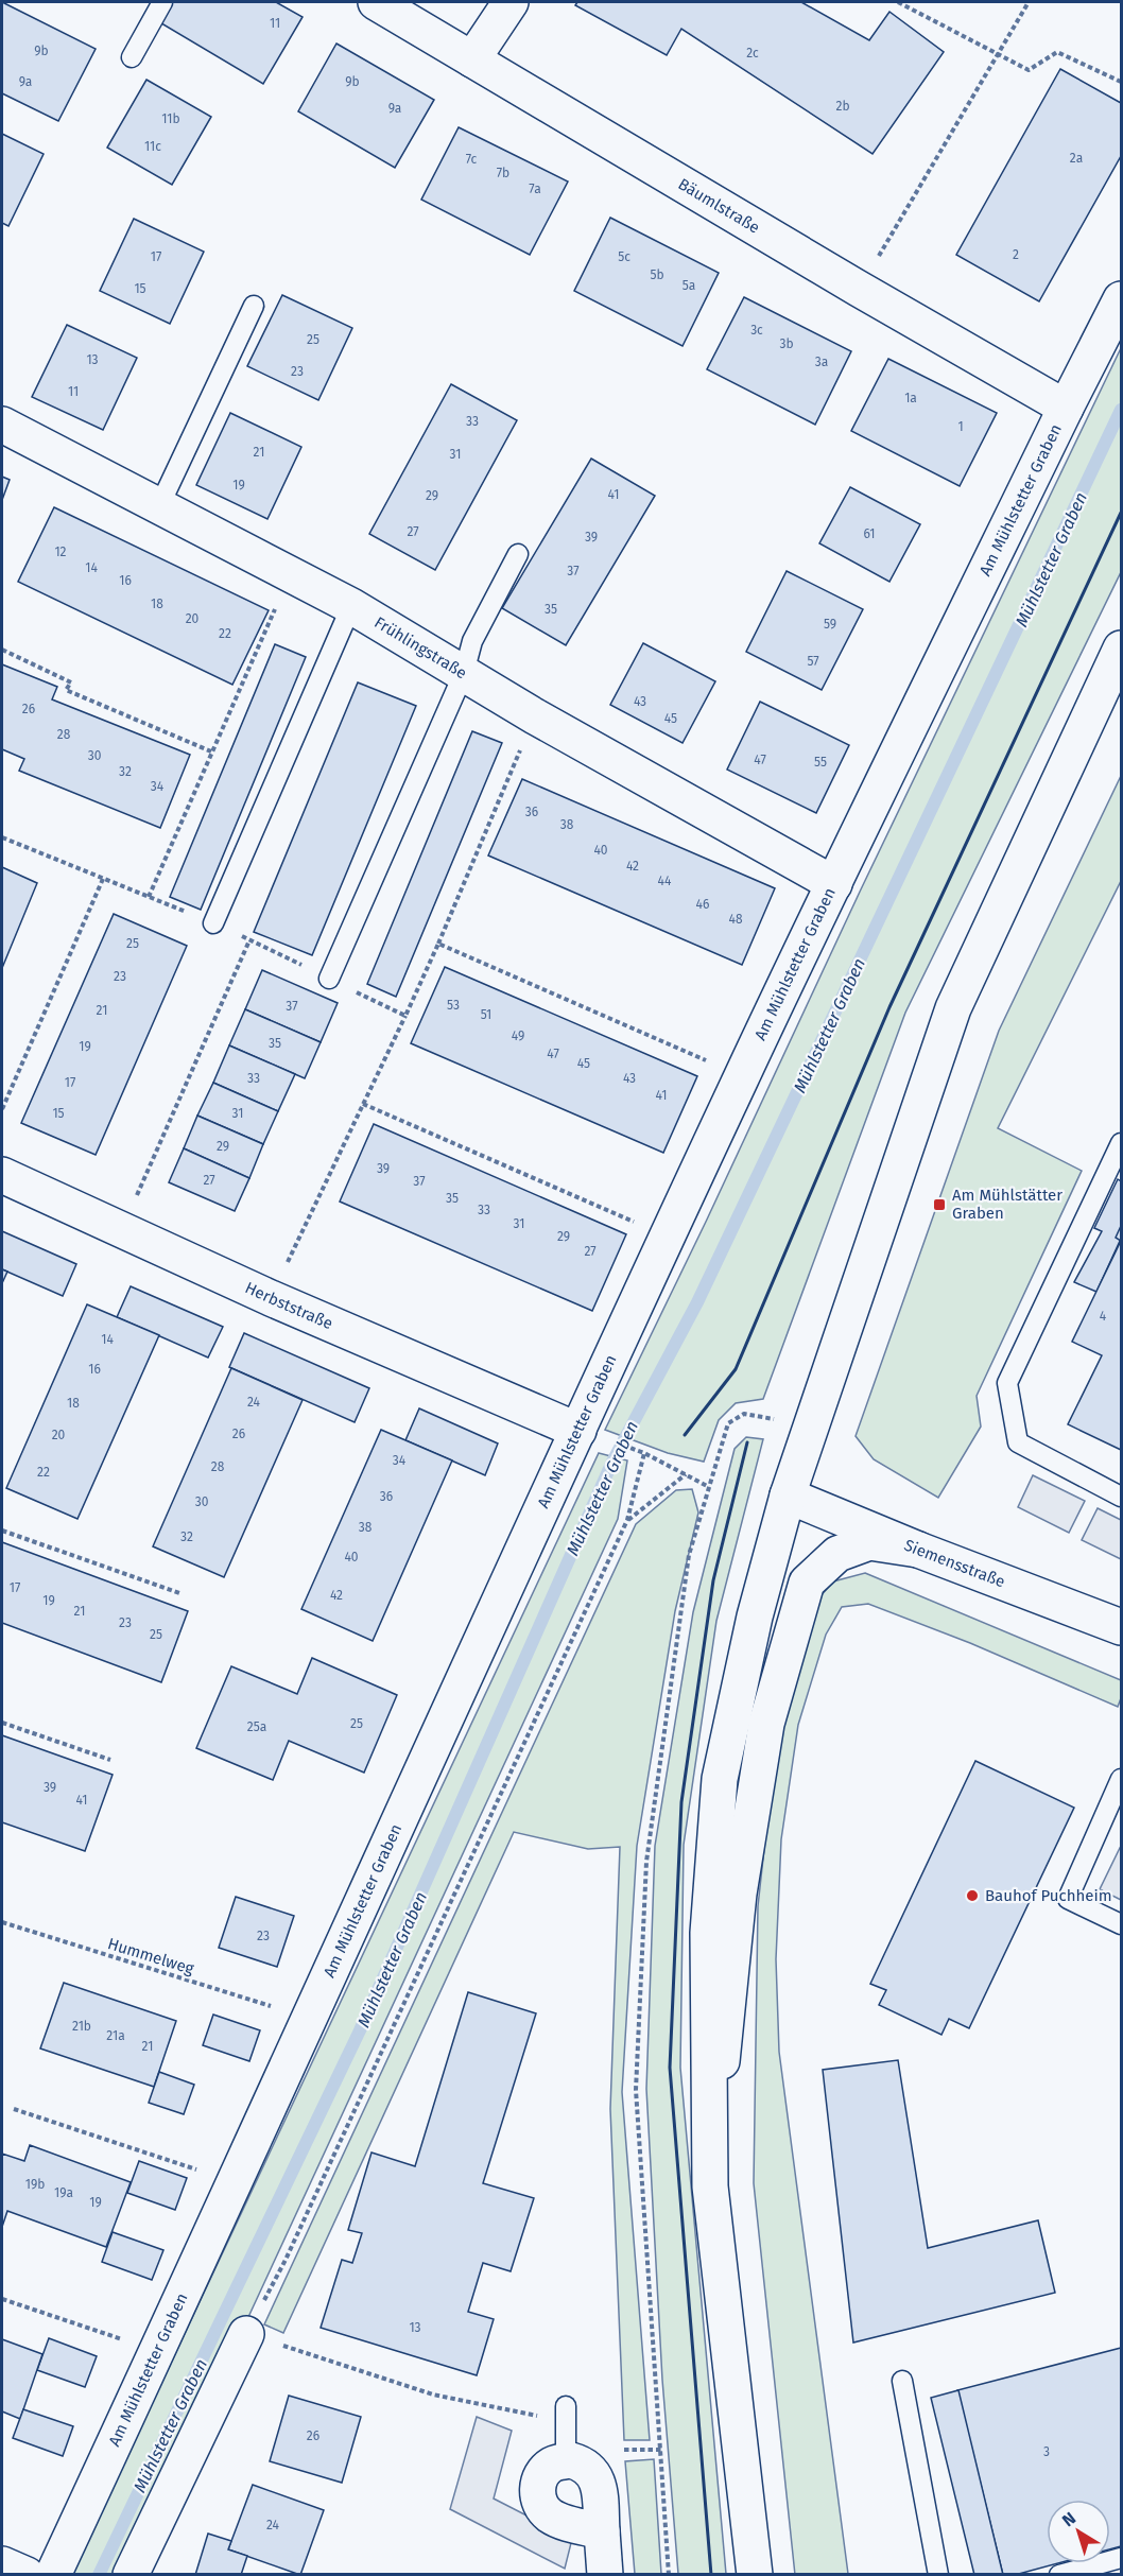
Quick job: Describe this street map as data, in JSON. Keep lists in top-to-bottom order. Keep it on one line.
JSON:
{"streets":{"street":["Bäumlstraße","Am Mühlstetter Graben","Frühlingstraße","Herbststraße","Siemensstraße"],"path":["Hummelweg"]},"crossings":[["Bäumlstraße","Am Mühlstetter Graben"],["Am Mühlstetter Graben","Frühlingstraße"],["Am Mühlstetter Graben","Herbststraße"]],"water":["Mühlstetter Graben"],"places":{"transit":["Am Mühlstätter Graben"],"other":["Bauhof Puchheim"]},"house_numbers":["11","9b","2c","9a","9b","2b","9a","11b","11c","2a","7c","7b","7a","2","17","5c","5b","5a","15","3c","25","3b","13","3a","23","11","1a","33","1","21","31","19","41","29","27","61","39","12","14","37","16","18","35","20","59","22","57","43","26","45","28","30","47","55","32","34","36","38","40","42","44","46","48","25","23","53","37","21","51","49","35","19","47","45","33","43","17","41","15","31","29","39","27","37","35","33","31","29","27","4","14","16","24","18","26","20","34","28","22","36","30","38","32","40","17","42","19","21","23","25","25","25a","39","41","23","21b","21a","21","19b","19a","19","13","26","3","24"],"north":"top left"}
